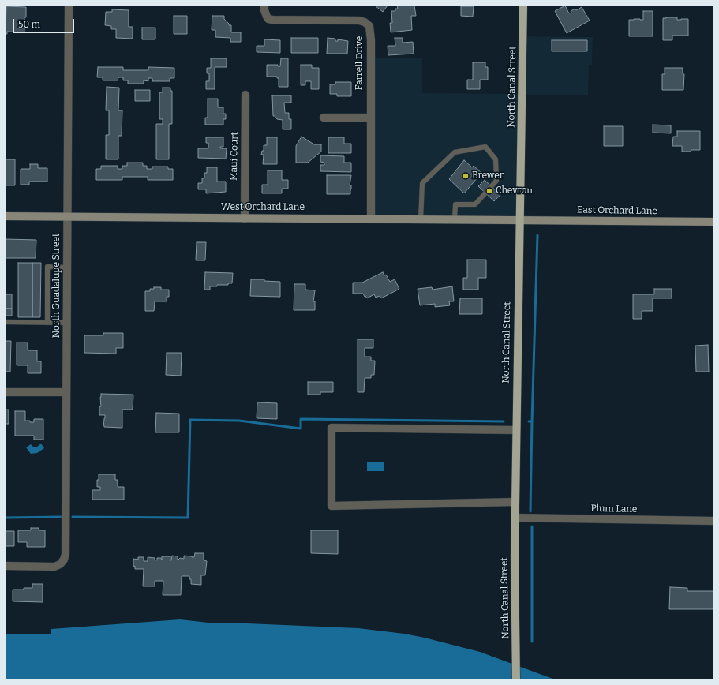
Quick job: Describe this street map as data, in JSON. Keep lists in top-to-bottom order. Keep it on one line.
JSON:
{"streets":{"main road":["North Canal Street"],"street":["Farrell Drive","Maui Court","West Orchard Lane","East Orchard Lane","North Guadalupe Street","Plum Lane"]},"crossings":[["Farrell Drive","West Orchard Lane"],["North Canal Street","West Orchard Lane"],["North Canal Street","East Orchard Lane"],["North Canal Street","Plum Lane"],["Maui Court","West Orchard Lane"],["West Orchard Lane","East Orchard Lane"],["West Orchard Lane","North Guadalupe Street"]],"places":["Brewer","Chevron"],"scale_bar":"50 m"}
